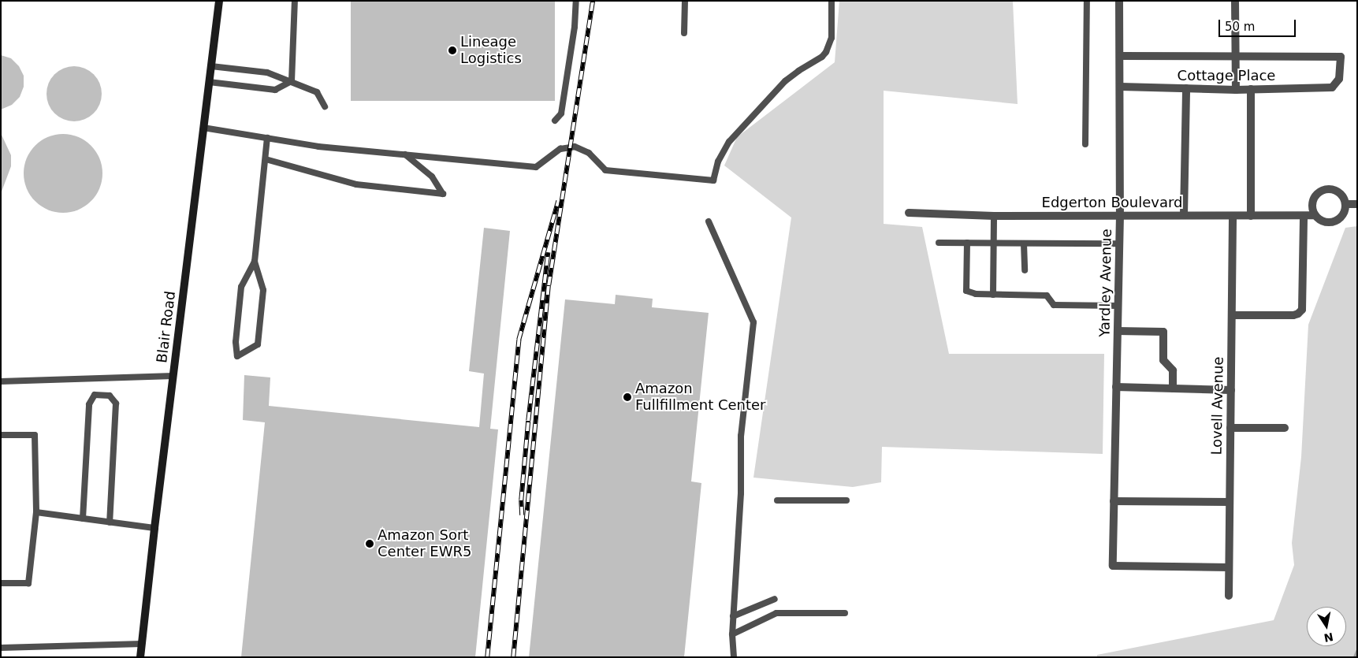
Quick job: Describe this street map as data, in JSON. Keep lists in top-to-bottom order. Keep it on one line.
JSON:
{"streets":{"street":["Cottage Place","Edgerton Boulevard","Yardley Avenue","Blair Road","Lovell Avenue"]},"crossings":[["Cottage Place","Yardley Avenue"],["Edgerton Boulevard","Yardley Avenue"],["Edgerton Boulevard","Lovell Avenue"],["Yardley Avenue","Lovell Avenue"]],"places":["Lineage Logistics","Amazon Fullfillment Center","Amazon Sort Center EWR5"],"scale_bar":"50 m","north":"bottom"}
